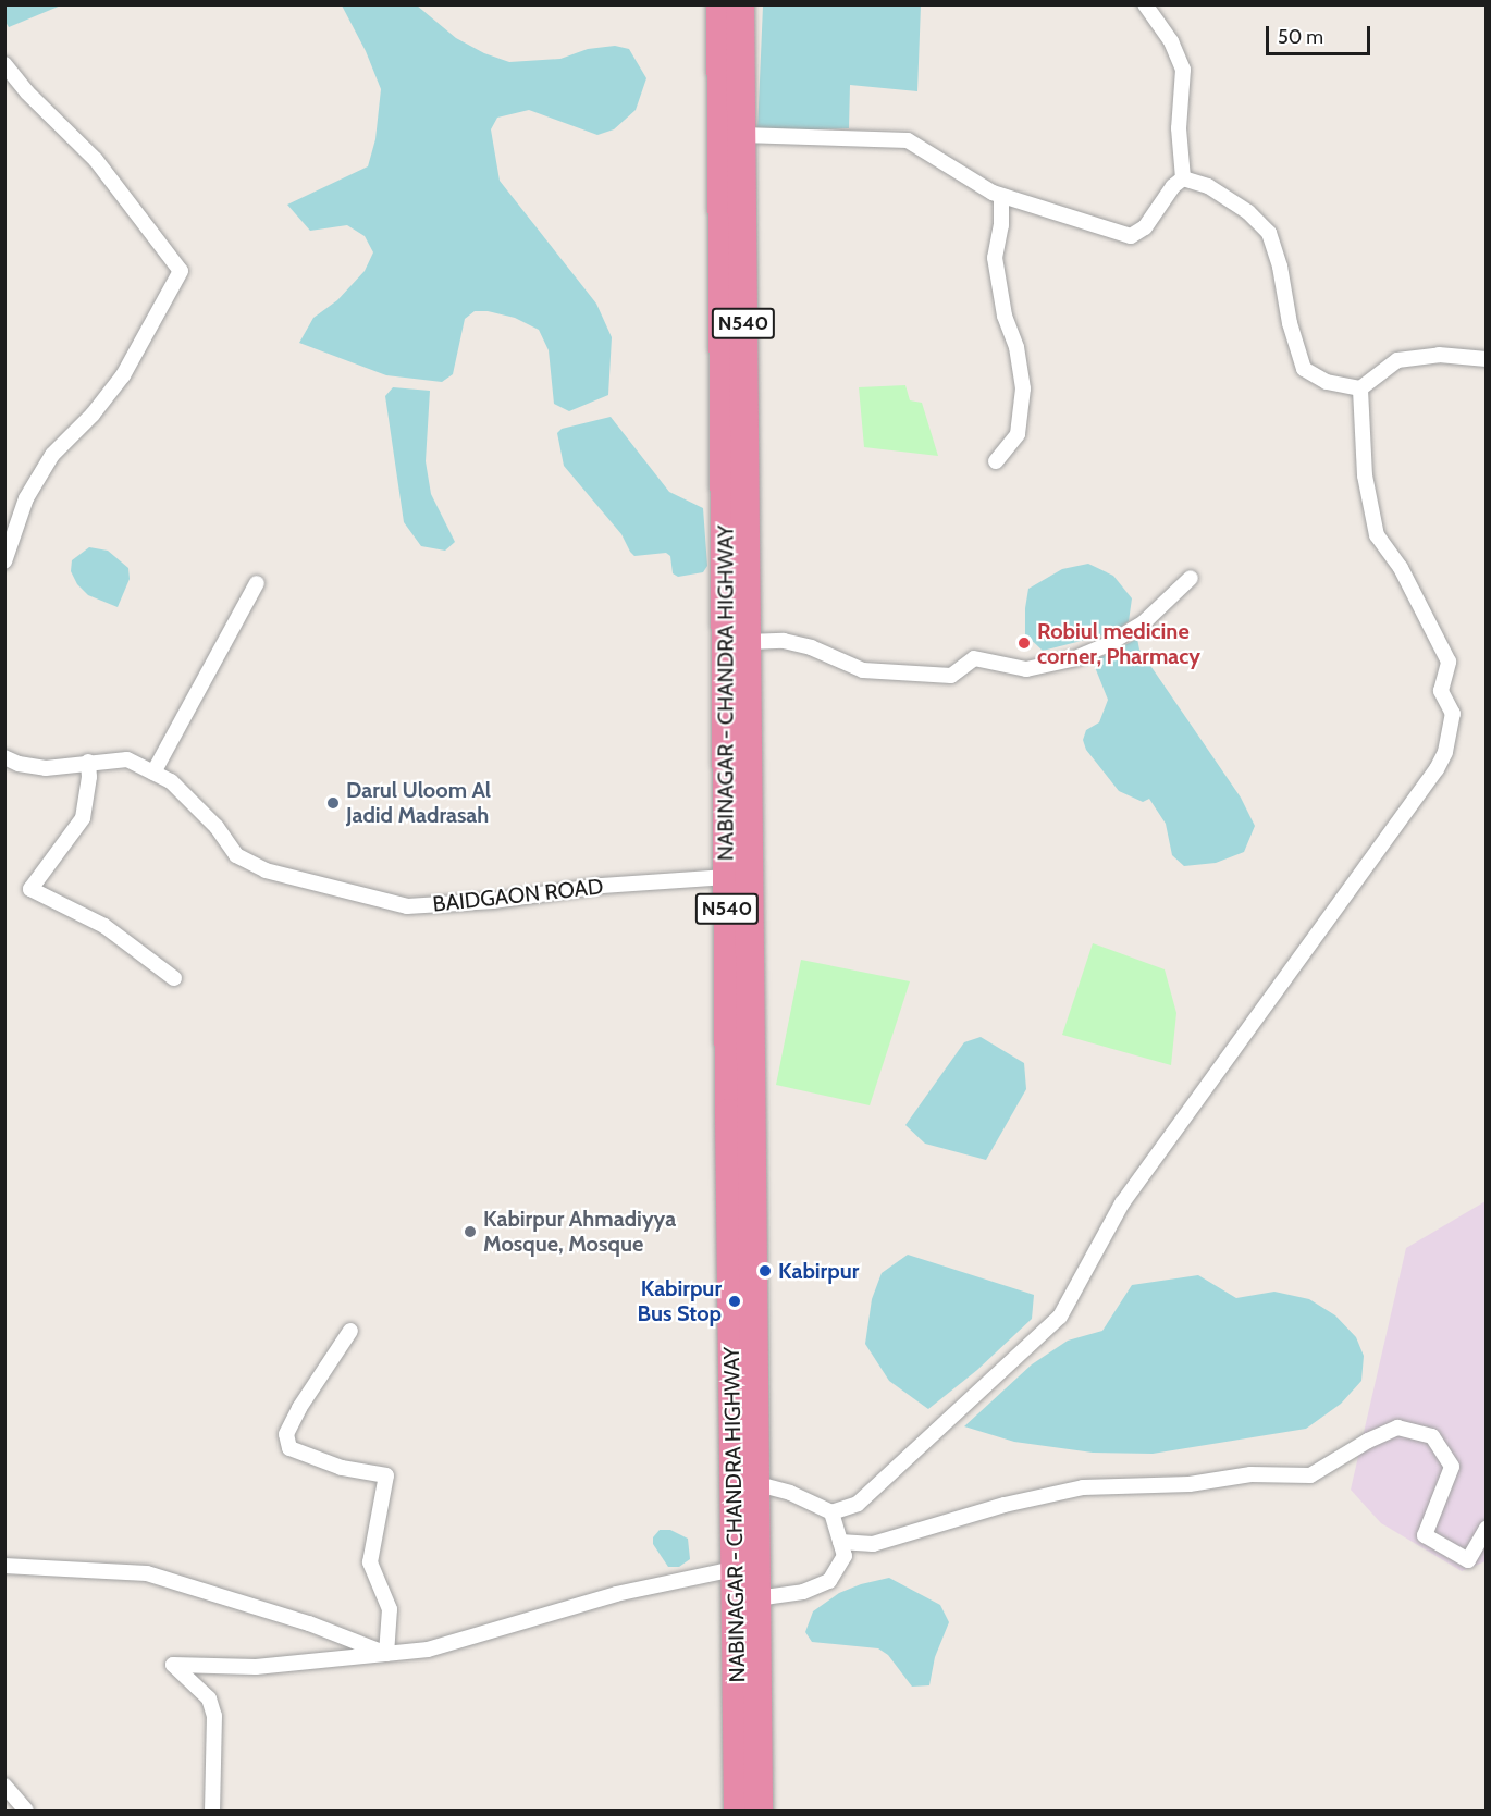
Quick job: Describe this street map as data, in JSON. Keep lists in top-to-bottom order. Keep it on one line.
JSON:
{"streets":{"highway":["N540","NABINAGAR - CHANDRA HIGHWAY"],"street":["BAIDGAON ROAD"]},"crossings":[["NABINAGAR - CHANDRA HIGHWAY","BAIDGAON ROAD"]],"places":["Robiul medicine corner, Pharmacy","Darul Uloom Al Jadid Madrasah","Kabirpur Ahmadiyya Mosque, Mosque","Kabirpur","Kabirpur Bus Stop"],"scale_bar":"50 m"}
